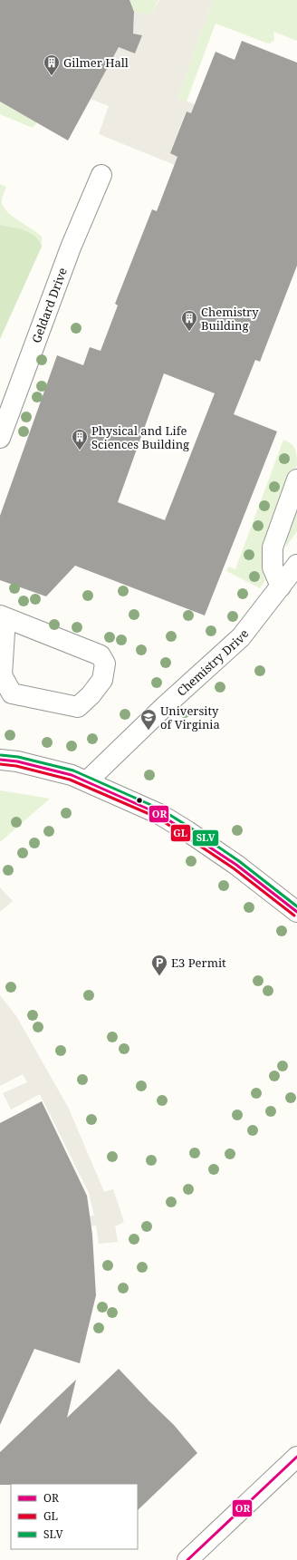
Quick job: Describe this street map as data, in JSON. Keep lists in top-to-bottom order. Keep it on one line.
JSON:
{"streets":{"street":["Geldard Drive","Chemistry Drive"]},"places":{"building":["Gilmer Hall","Chemistry Building","Physical and Life Sciences Building"],"school or university":["University of Virginia"],"parking":["E3 Permit"]},"lines":["transit line SLV","transit line OR","transit line GL"],"legend":["OR","GL","SLV"]}
